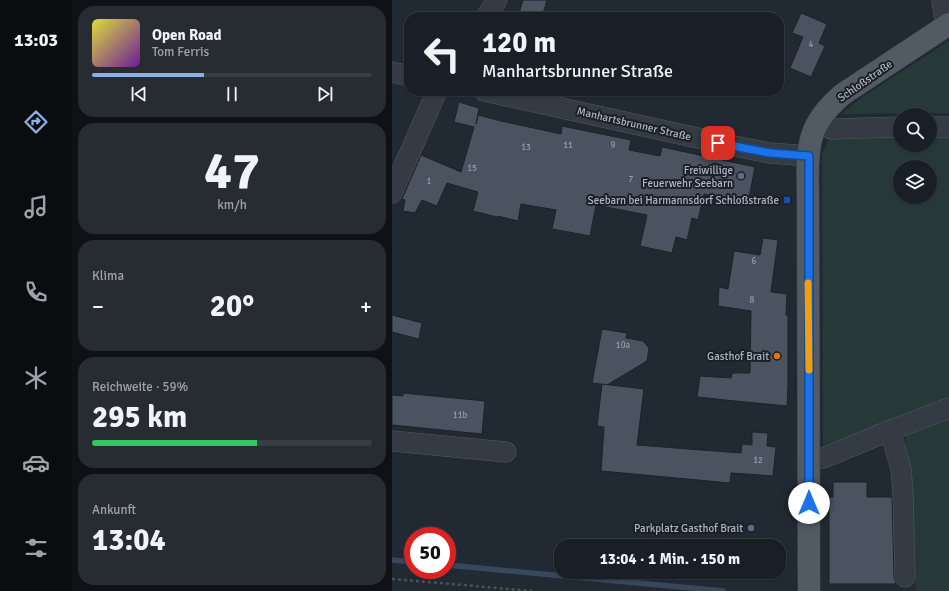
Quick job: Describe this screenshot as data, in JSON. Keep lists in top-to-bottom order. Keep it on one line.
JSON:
{"streets":{"main road":["Schloßstraße"],"street":["Manhartsbrunner Straße"]},"crossings":[["Schloßstraße","Manhartsbrunner Straße"]],"places":{"other":["Freiwillige Feuerwehr Seebarn","Gasthof Brait","Parkplatz Gasthof Brait"],"transit":["Seebarn bei Harmannsdorf Schloßstraße"]},"house_numbers":["4","11","9","13","15","7","1","6","8","10a","11b","12"],"page":{"tabs":"13:03","turn":["120 m","Manhartsbrunner Straße"],"song":["Open Road","Tom Ferris"],"tile":[["47","km/h"],"Klima",["Reichweite · 59%","295 km"],["Ankunft","13:04"]],"heat":["−","20°","+"],"limit":"50","trip":"13:04 · 1 Min. · 150 m"}}
